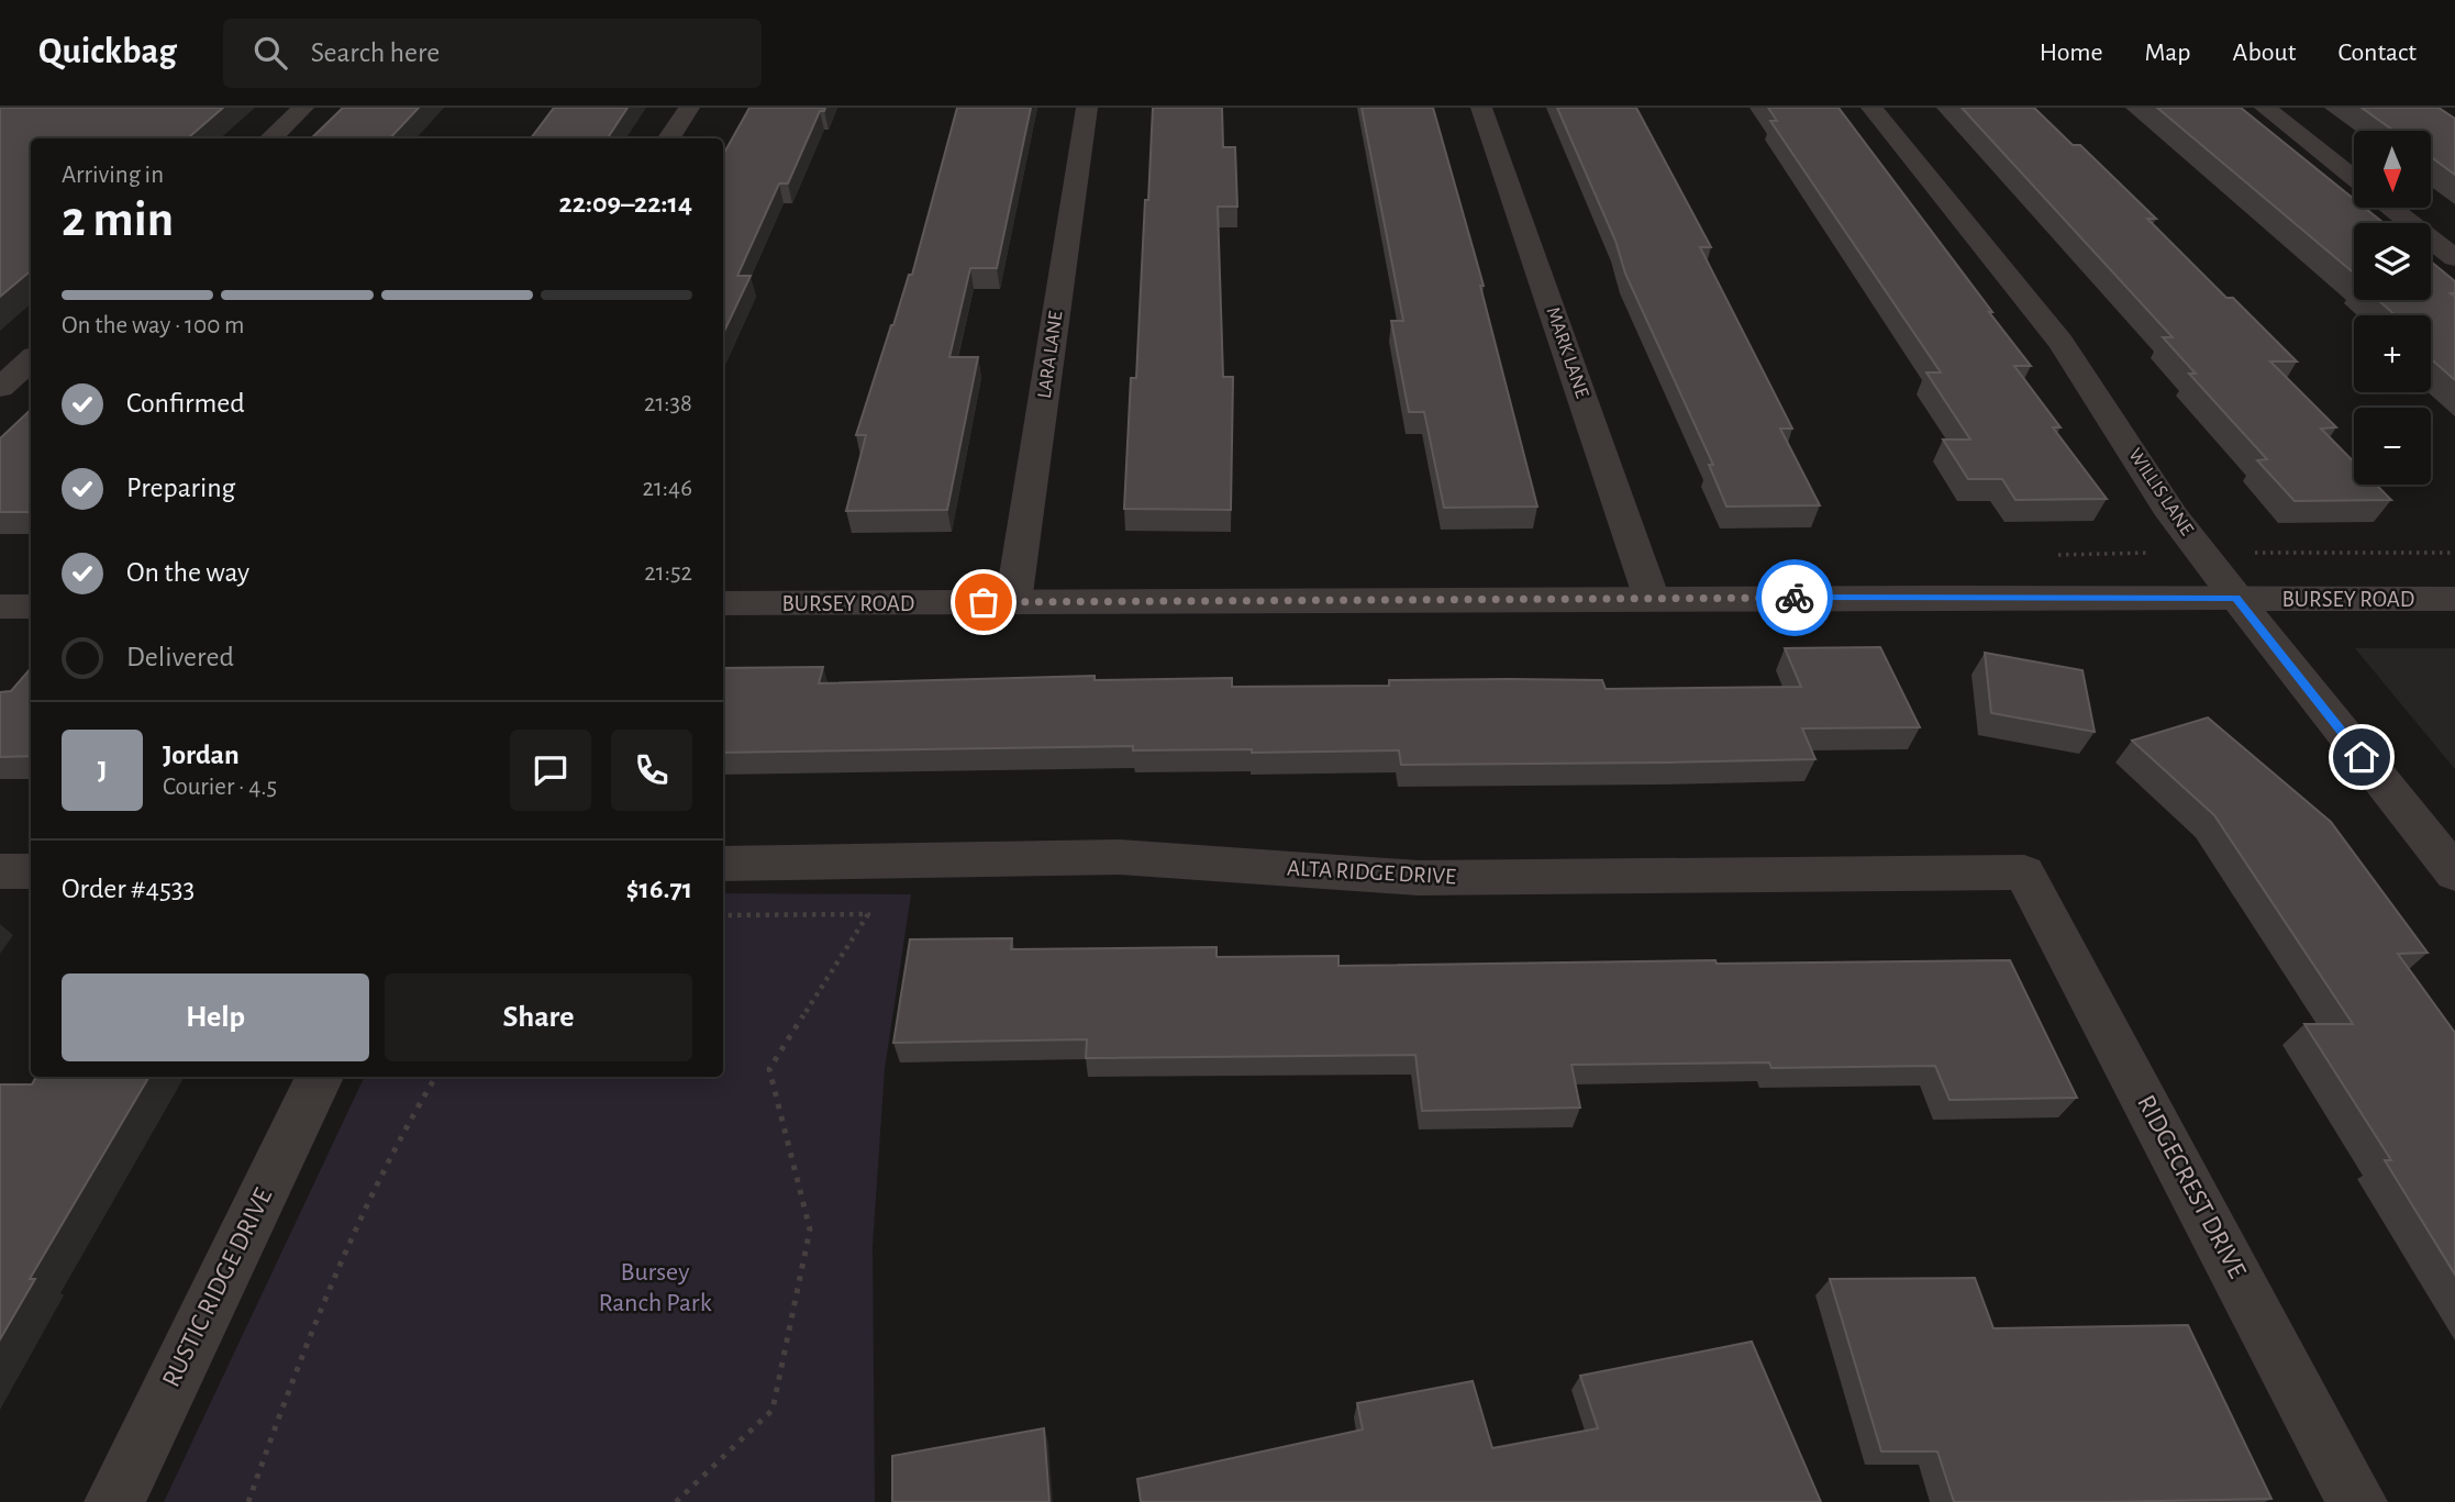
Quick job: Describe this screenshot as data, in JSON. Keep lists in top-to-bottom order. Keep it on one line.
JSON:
{"streets":{"street":["MARK LANE","LARA LANE","WILLIS LANE","BURSEY ROAD","ALTA RIDGE DRIVE","RIDGECREST DRIVE","RUSTIC RIDGE DRIVE"]},"crossings":[["MARK LANE","BURSEY ROAD"],["LARA LANE","BURSEY ROAD"],["WILLIS LANE","BURSEY ROAD"],["ALTA RIDGE DRIVE","RIDGECREST DRIVE"]],"parks":["Bursey Ranch Park"],"north":"bottom","page":{"header":"Quickbag","search":"Search here","nav":["Home","Map","About","Contact"],"map_buttons":["+","−"],"heading":["2 min","Arriving in","22:09–22:14"],"panel":["Jordan","Courier · 4.5","Order #4533","$16.71"],"bar":"On the way · 100 m","list":[["Confirmed","21:38"],["Preparing","21:46"],["On the way","21:52"],"Delivered"],"round":"J","buttons":["Help","Share"]}}
